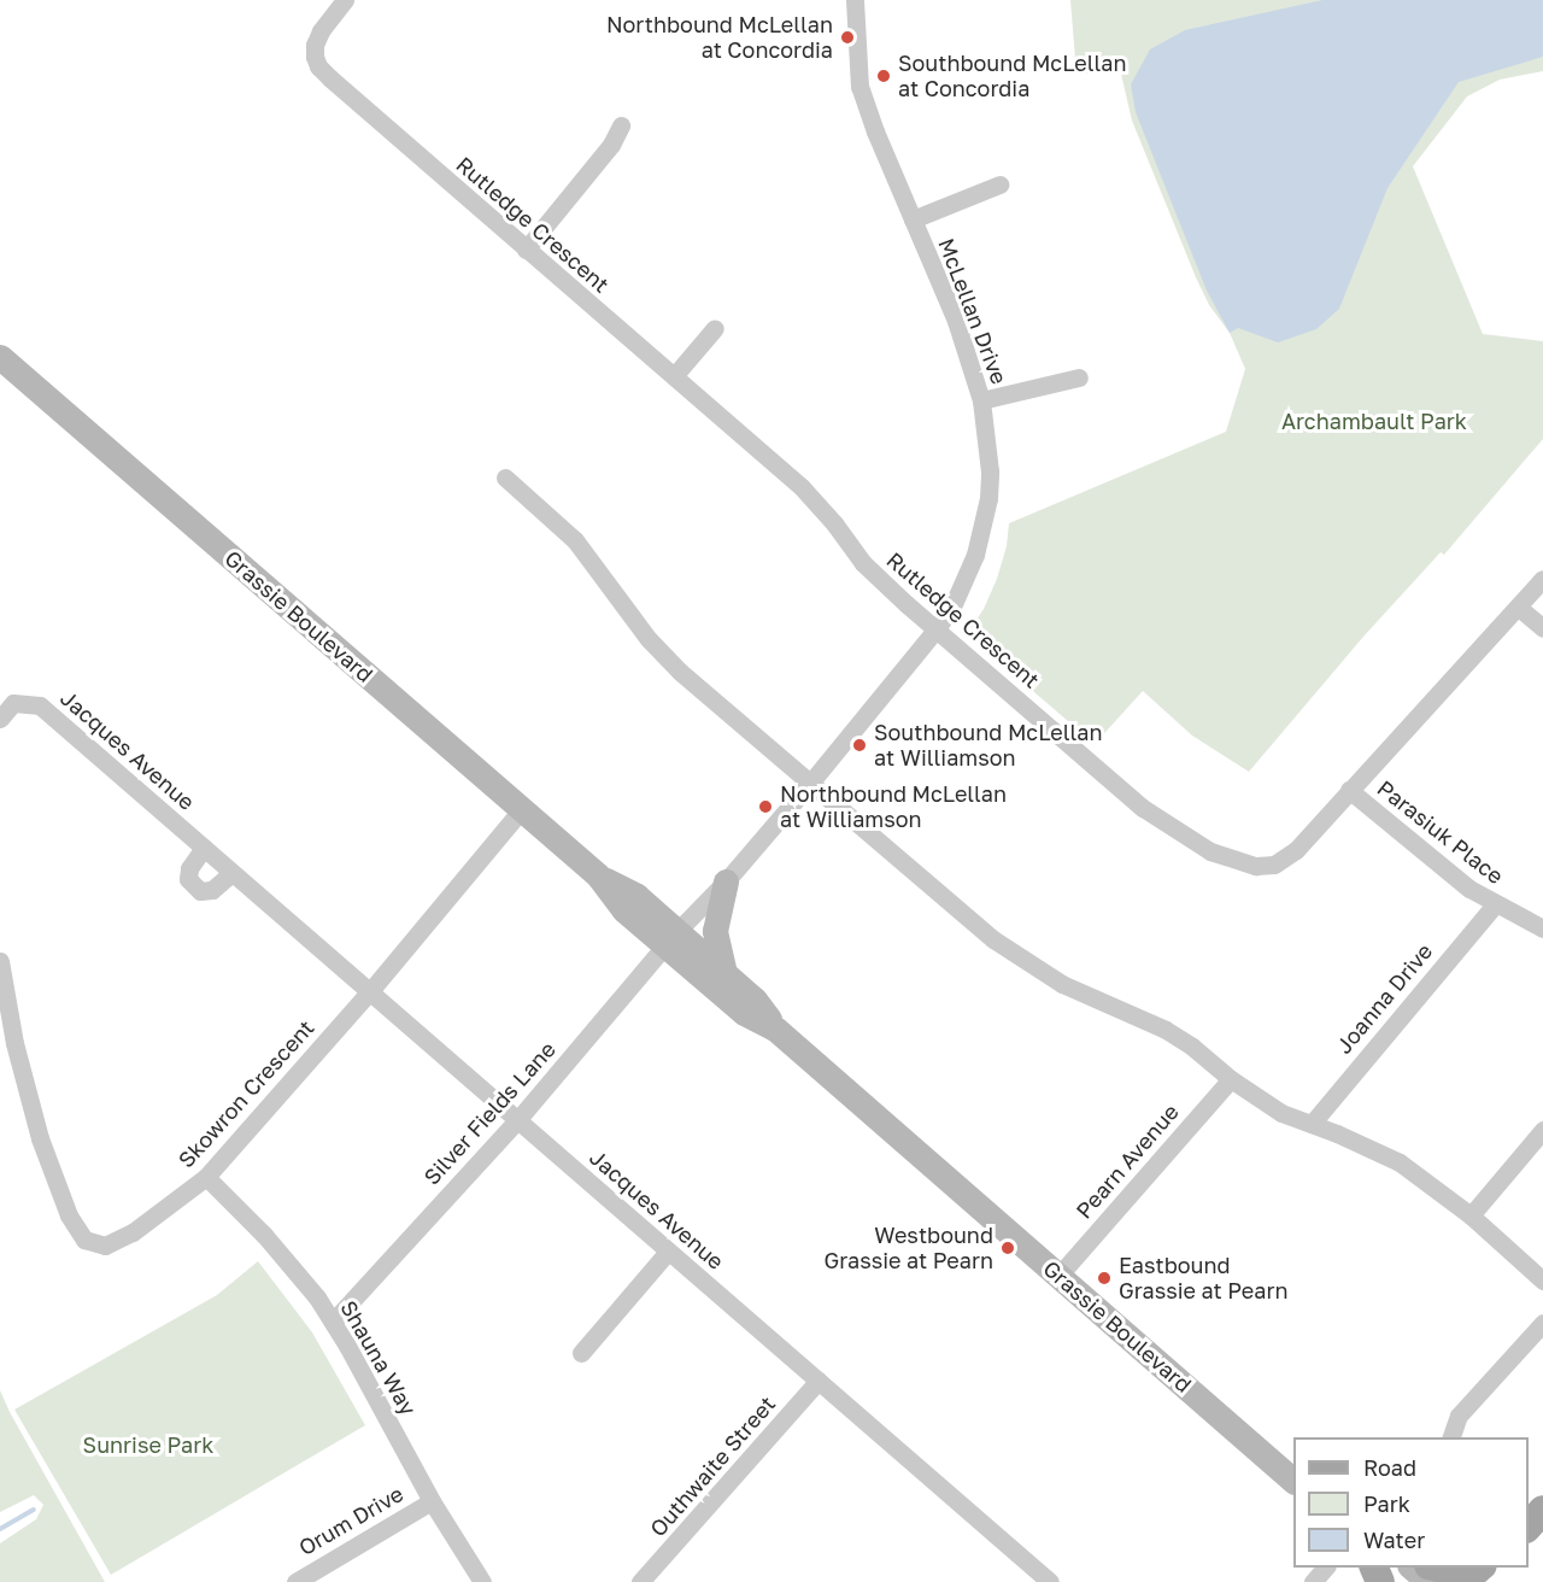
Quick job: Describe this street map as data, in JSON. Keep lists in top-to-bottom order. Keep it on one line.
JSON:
{"streets":{"main road":["Grassie Boulevard"],"street":["Rutledge Crescent","McLellan Drive","Jacques Avenue","Parasiuk Place","Joanna Drive","Skowron Crescent","Silver Fields Lane","Pearn Avenue","Shauna Way","Outhwaite Street","Orum Drive"]},"crossings":[["Rutledge Crescent","McLellan Drive"],["Rutledge Crescent","Parasiuk Place"],["McLellan Drive","Grassie Boulevard"],["McLellan Drive","Silver Fields Lane"],["Grassie Boulevard","Skowron Crescent"],["Grassie Boulevard","Silver Fields Lane"],["Grassie Boulevard","Pearn Avenue"],["Jacques Avenue","Skowron Crescent"],["Jacques Avenue","Silver Fields Lane"],["Jacques Avenue","Outhwaite Street"],["Parasiuk Place","Joanna Drive"],["Skowron Crescent","Shauna Way"],["Silver Fields Lane","Shauna Way"],["Shauna Way","Orum Drive"]],"parks":["Archambault Park","Sunrise Park"],"places":["Northbound McLellan at Concordia","Southbound McLellan at Concordia","Southbound McLellan at Williamson","Northbound McLellan at Williamson","Westbound Grassie at Pearn","Eastbound Grassie at Pearn"],"legend":["Road","Park","Water"]}
